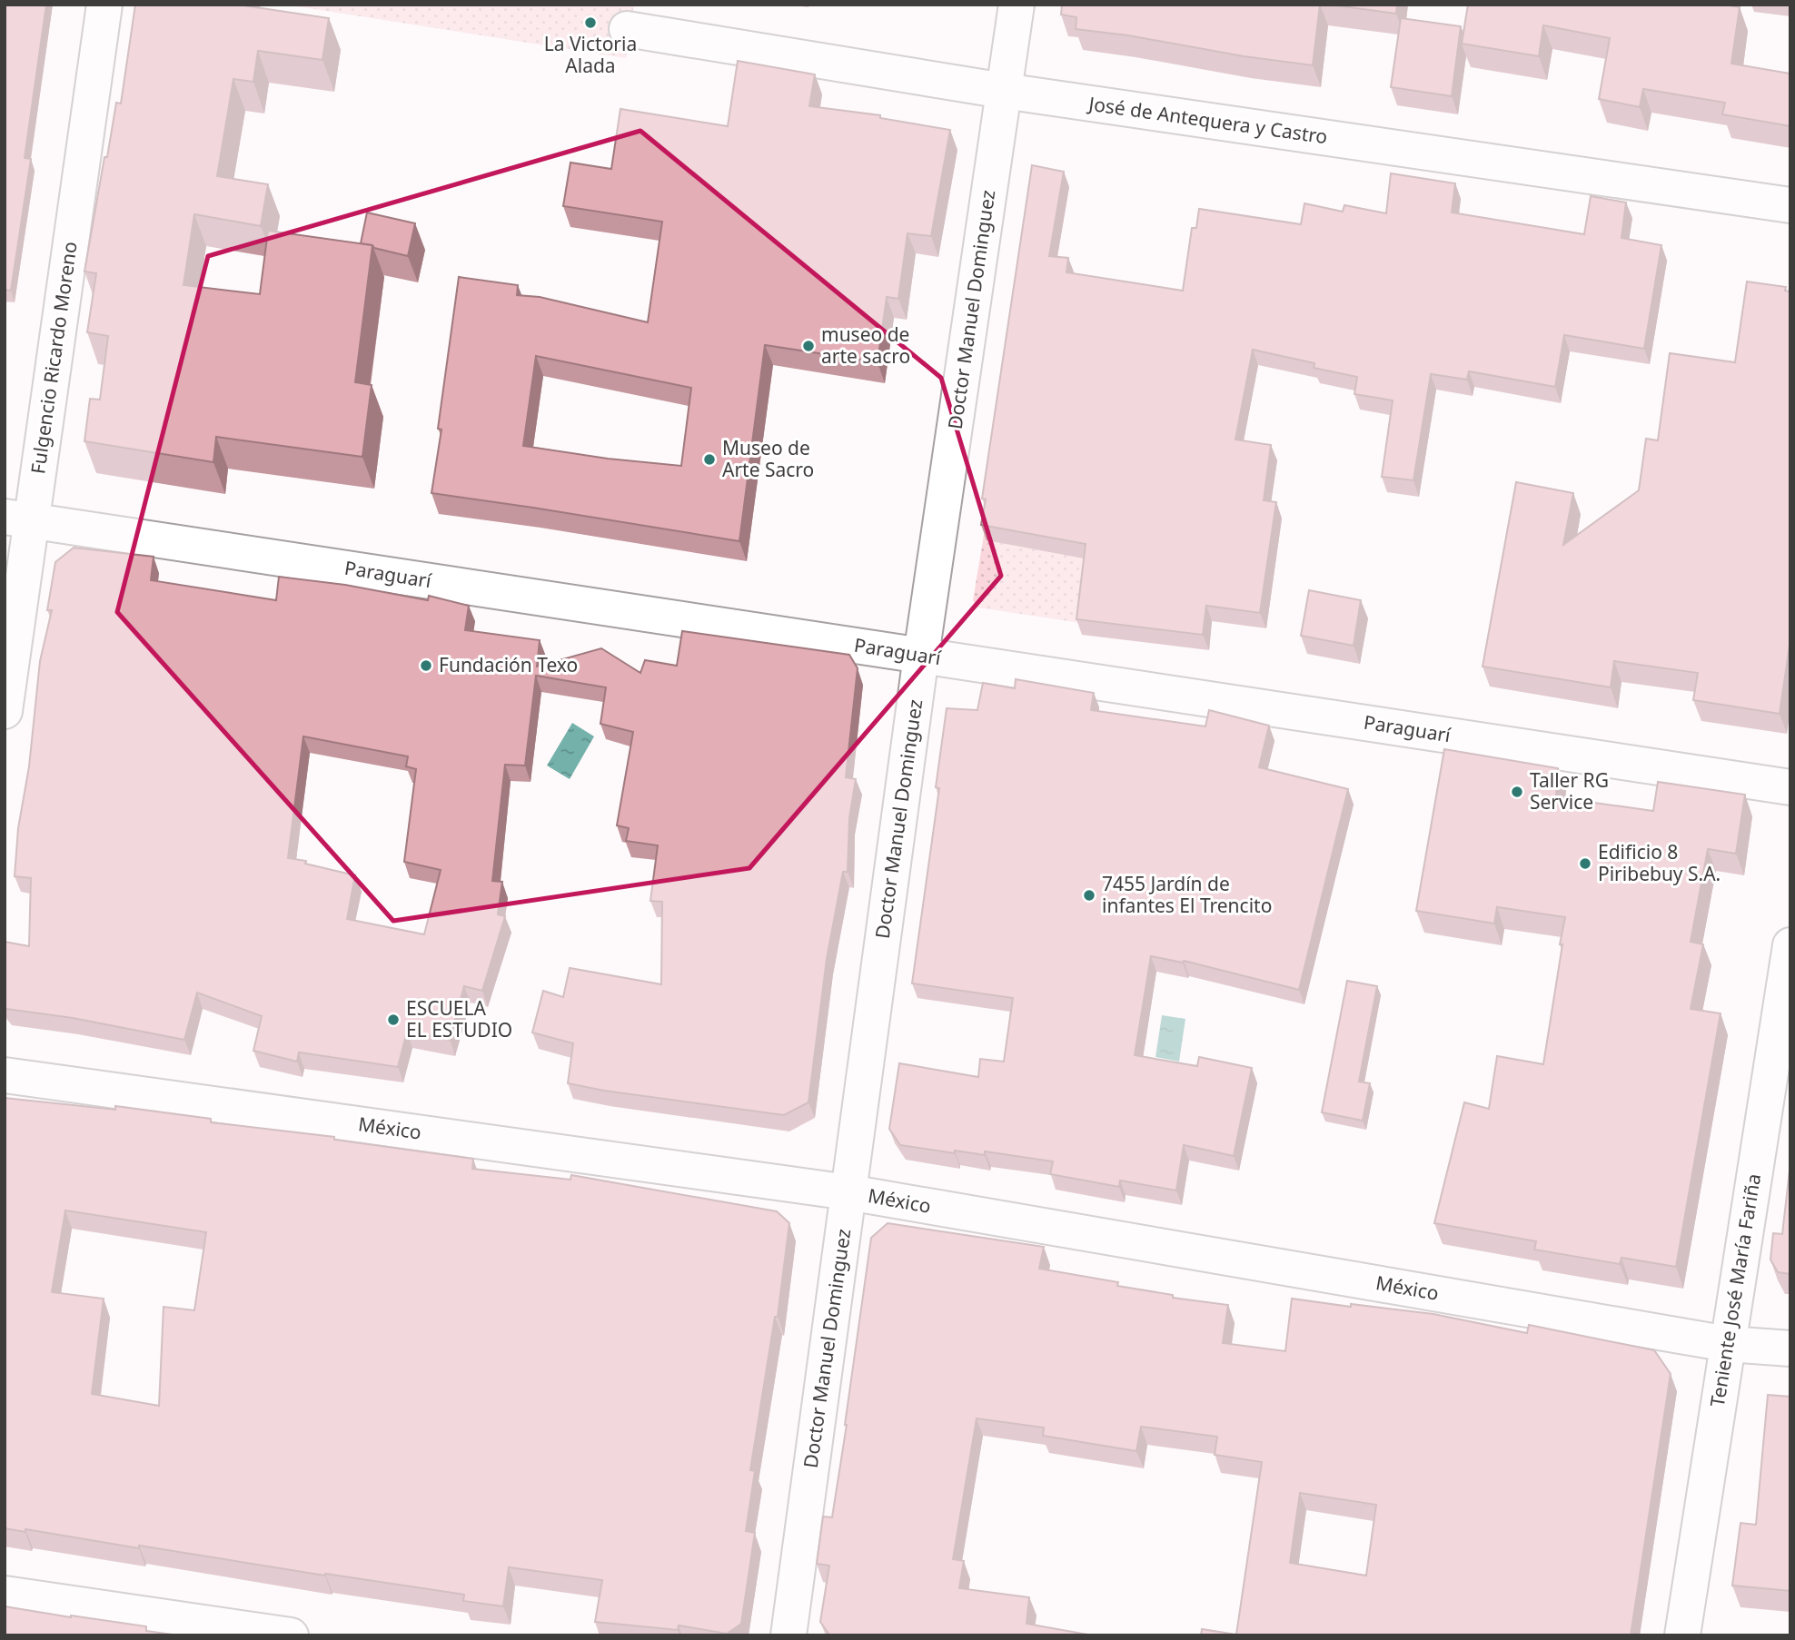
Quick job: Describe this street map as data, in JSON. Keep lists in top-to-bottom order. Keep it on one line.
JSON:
{"streets":{"street":["José de Antequera y Castro","Doctor Manuel Dominguez","Fulgencio Ricardo Moreno","Paraguarí","México","Teniente José María Fariña"]},"crossings":[["José de Antequera y Castro","Doctor Manuel Dominguez"],["Doctor Manuel Dominguez","Paraguarí"],["Doctor Manuel Dominguez","México"],["Fulgencio Ricardo Moreno","Paraguarí"],["México","Teniente José María Fariña"]],"places":["La Victoria Alada","museo de arte sacro","Museo de Arte Sacro","Fundación Texo","Taller RG Service","Edificio 8 Piribebuy S.A.","7455 Jardín de infantes El Trencito","ESCUELA EL ESTUDIO"]}
